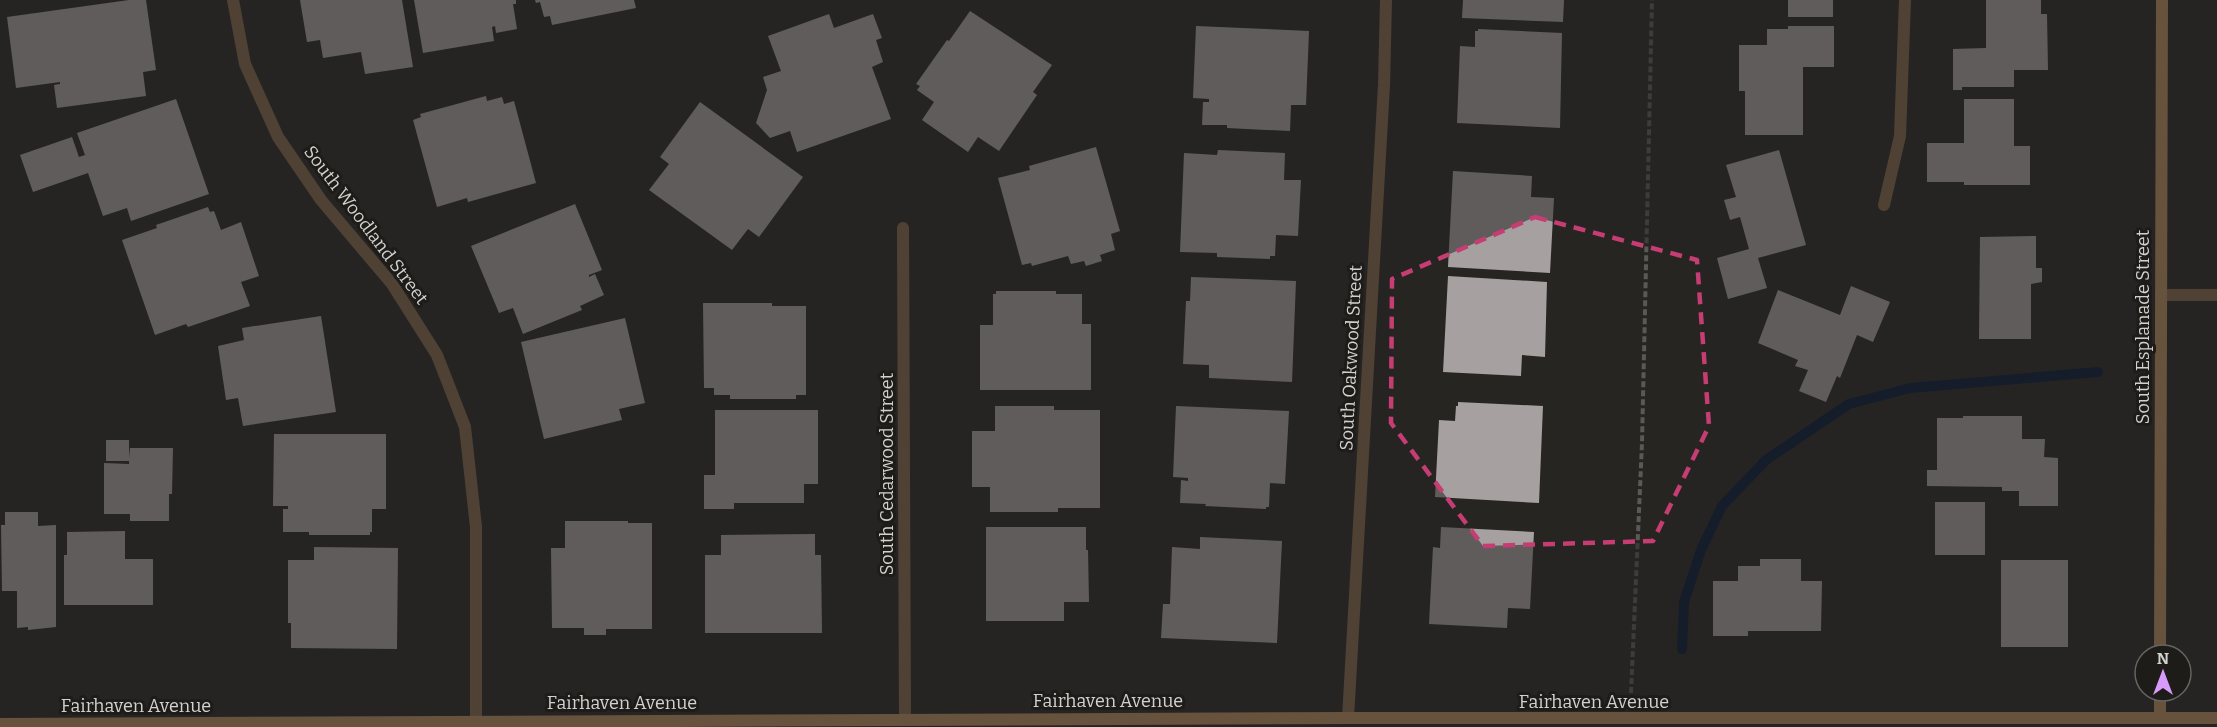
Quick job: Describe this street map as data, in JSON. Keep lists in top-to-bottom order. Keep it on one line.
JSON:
{"streets":{"main road":["South Esplanade Street","Fairhaven Avenue"],"street":["South Woodland Street","South Oakwood Street","South Cedarwood Street"]},"crossings":[["South Woodland Street","Fairhaven Avenue"],["South Oakwood Street","Fairhaven Avenue"],["South Cedarwood Street","Fairhaven Avenue"]],"north":"top"}
